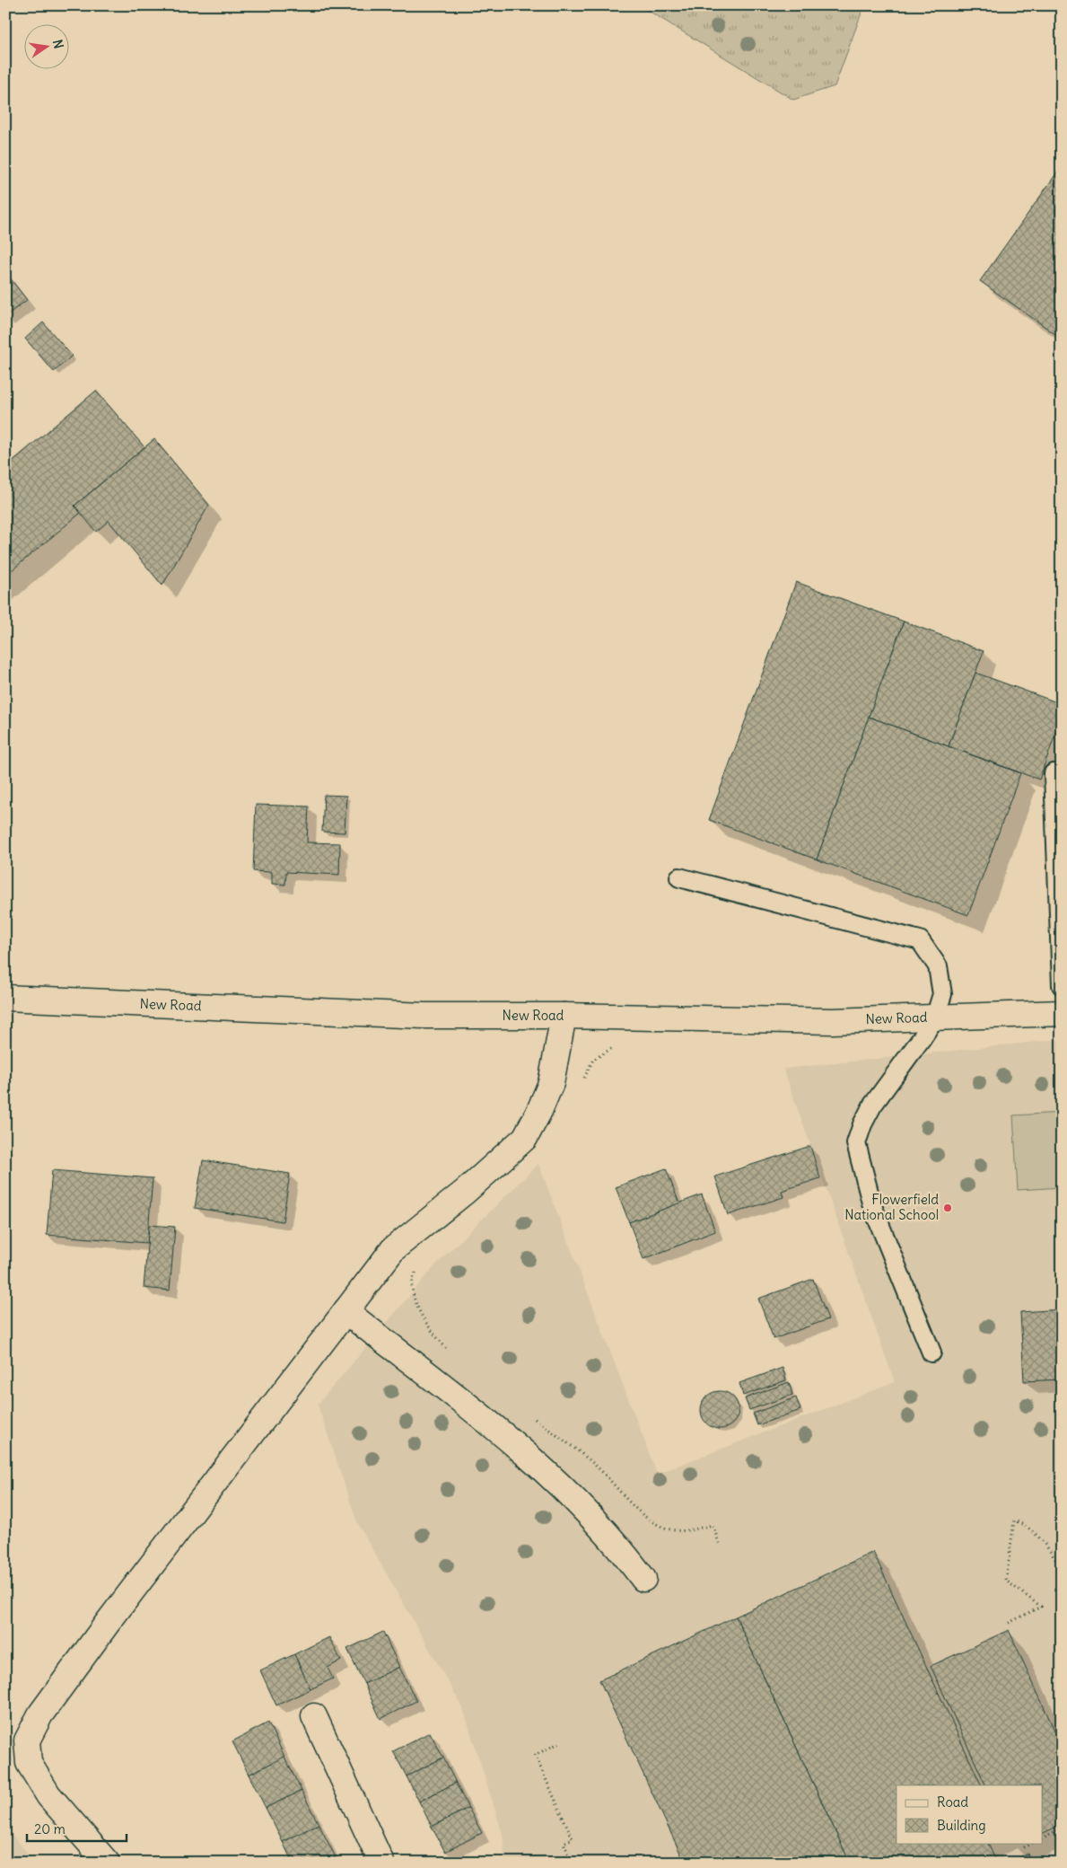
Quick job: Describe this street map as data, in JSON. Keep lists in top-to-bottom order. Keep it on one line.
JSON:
{"streets":{"street":["New Road"]},"places":["Flowerfield National School"],"legend":["Road","Building"],"scale_bar":"20 m","north":"right"}
